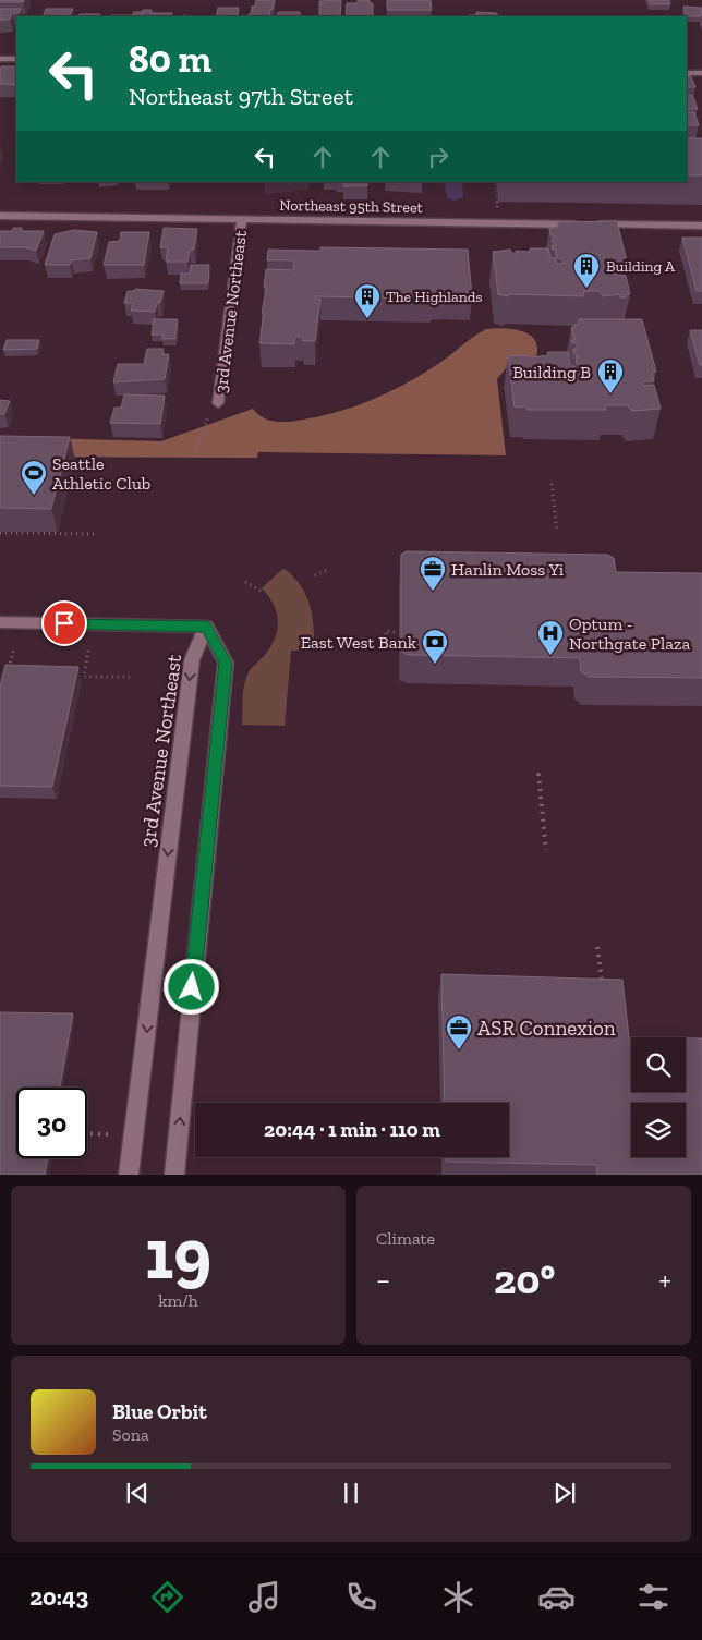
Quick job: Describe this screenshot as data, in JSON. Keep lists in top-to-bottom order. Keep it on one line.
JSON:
{"streets":{"street":["Northeast 95th Street","3rd Avenue Northeast"]},"crossings":[["Northeast 95th Street","3rd Avenue Northeast"]],"places":{"building":["Building A","The Highlands","Building B"],"sports":["Seattle Athletic Club"],"office":["Hanlin Moss Yi","ASR Connexion"],"hospital":["Optum - Northgate Plaza"],"bank":["East West Bank"]},"page":{"turn":["80 m","Northeast 97th Street"],"limit":"30","trip":"20:44 · 1 min · 110 m","tile":[["19","km/h"],"Climate"],"heat":["−","20°","+"],"song":["Blue Orbit","Sona"],"tabs":"20:43"}}
